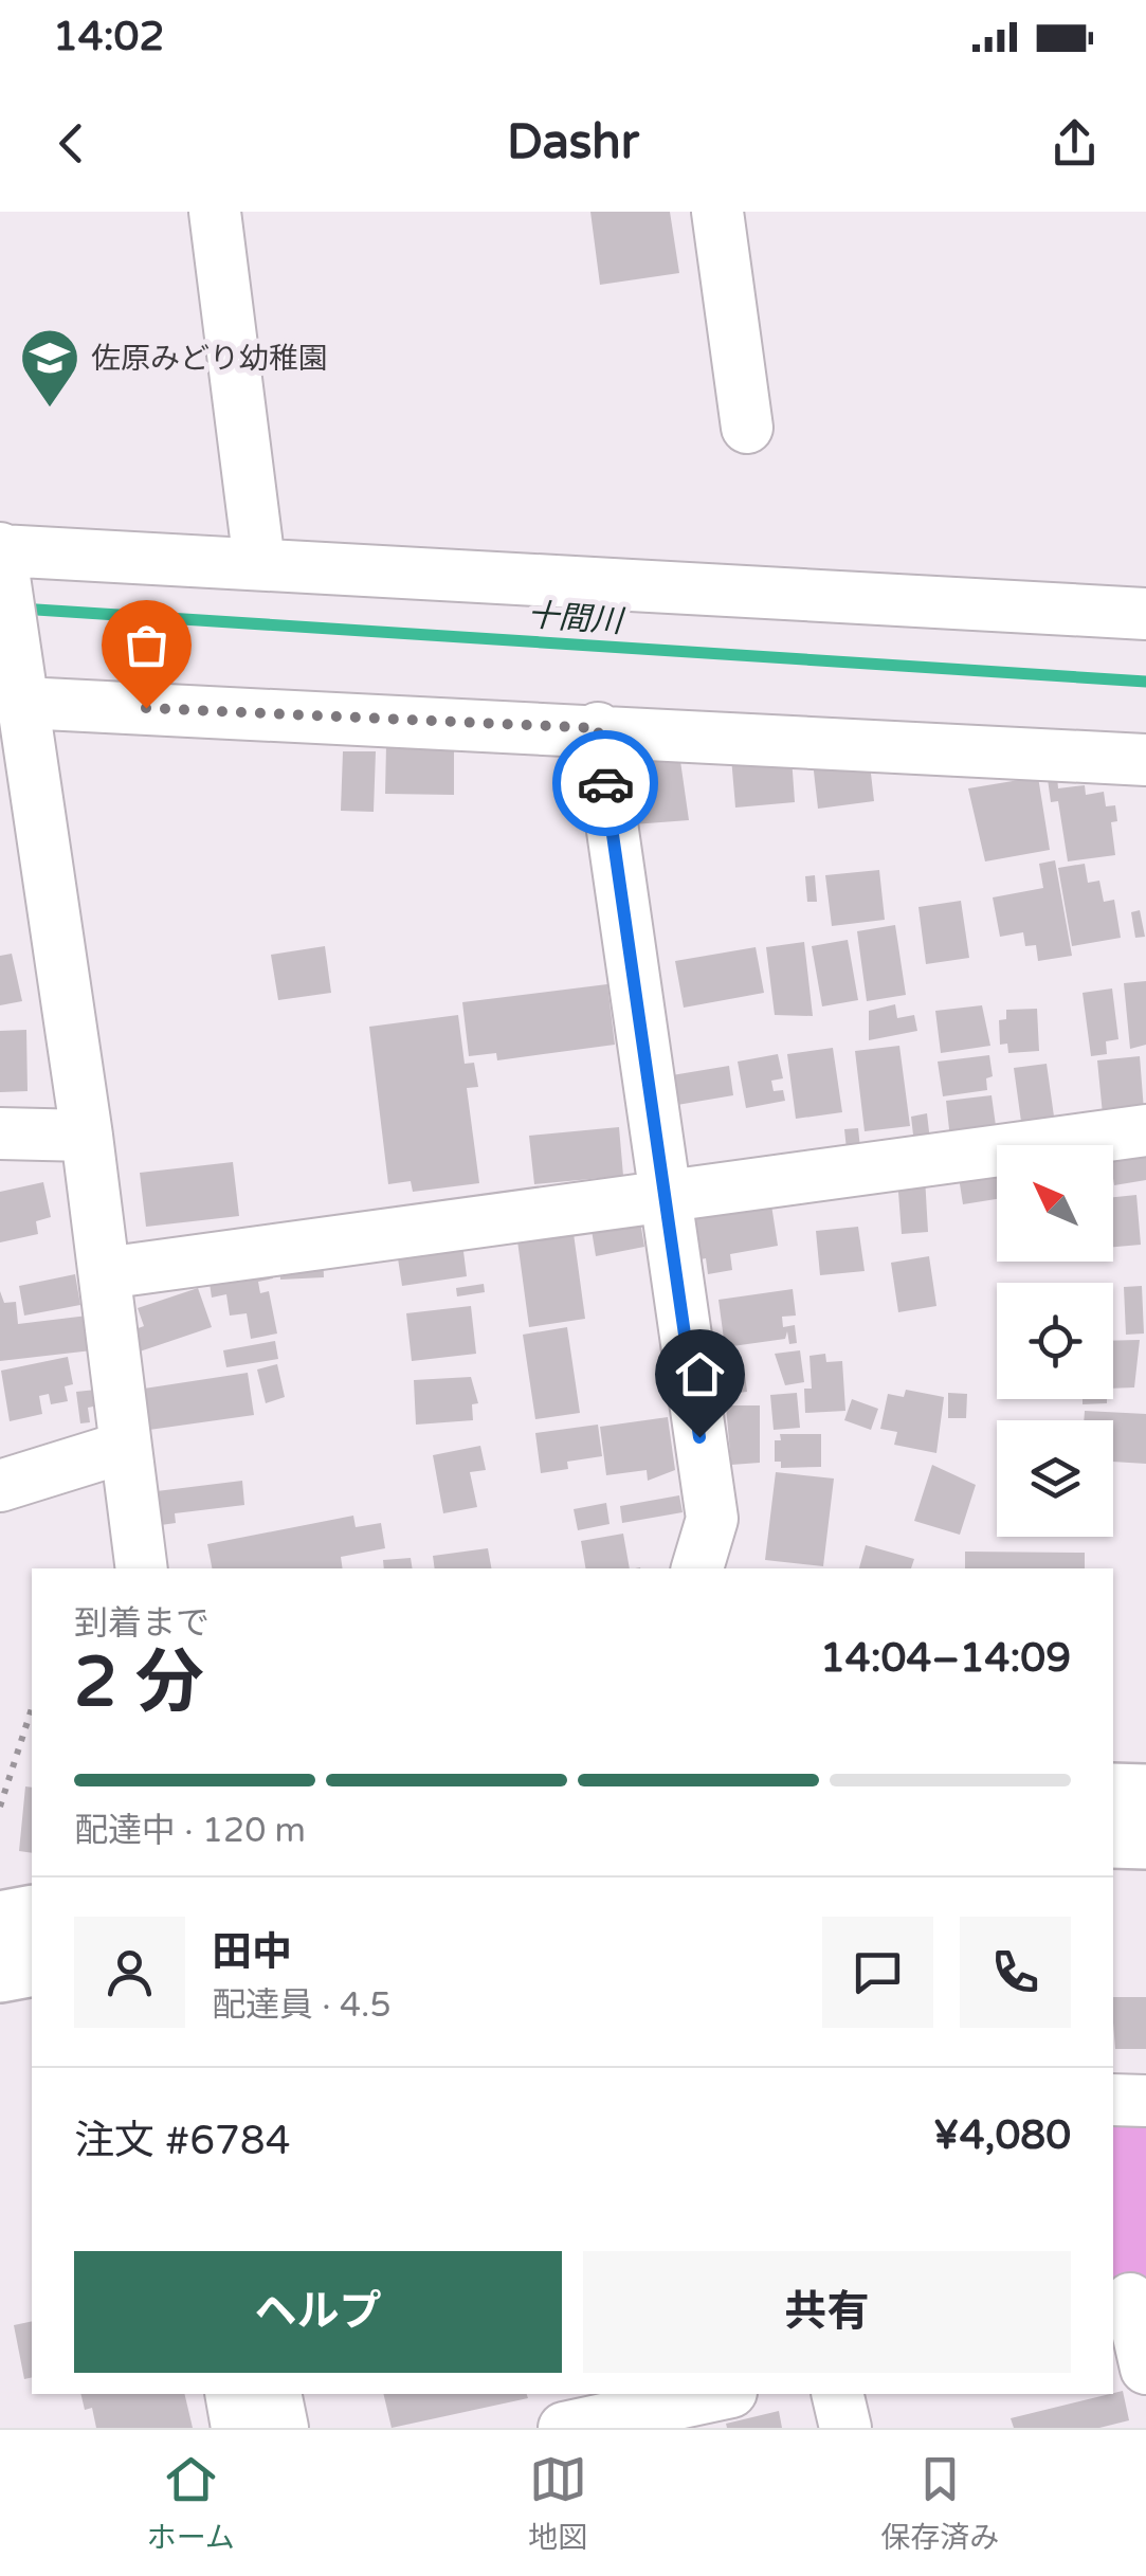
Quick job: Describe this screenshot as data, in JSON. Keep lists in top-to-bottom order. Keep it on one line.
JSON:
{"water":["十間川"],"places":{"school or university":["佐原みどり幼稚園"]},"north":"top left","page":{"status":"14:02","header":"Dashr","heading":["2 分","到着まで","14:04–14:09"],"panel":["田中","配達員 · 4.5","注文 #6784","¥4,080"],"bar":"配達中 · 120 m","buttons":["ヘルプ","共有"],"tabs":["ホーム","地図","保存済み"]}}
